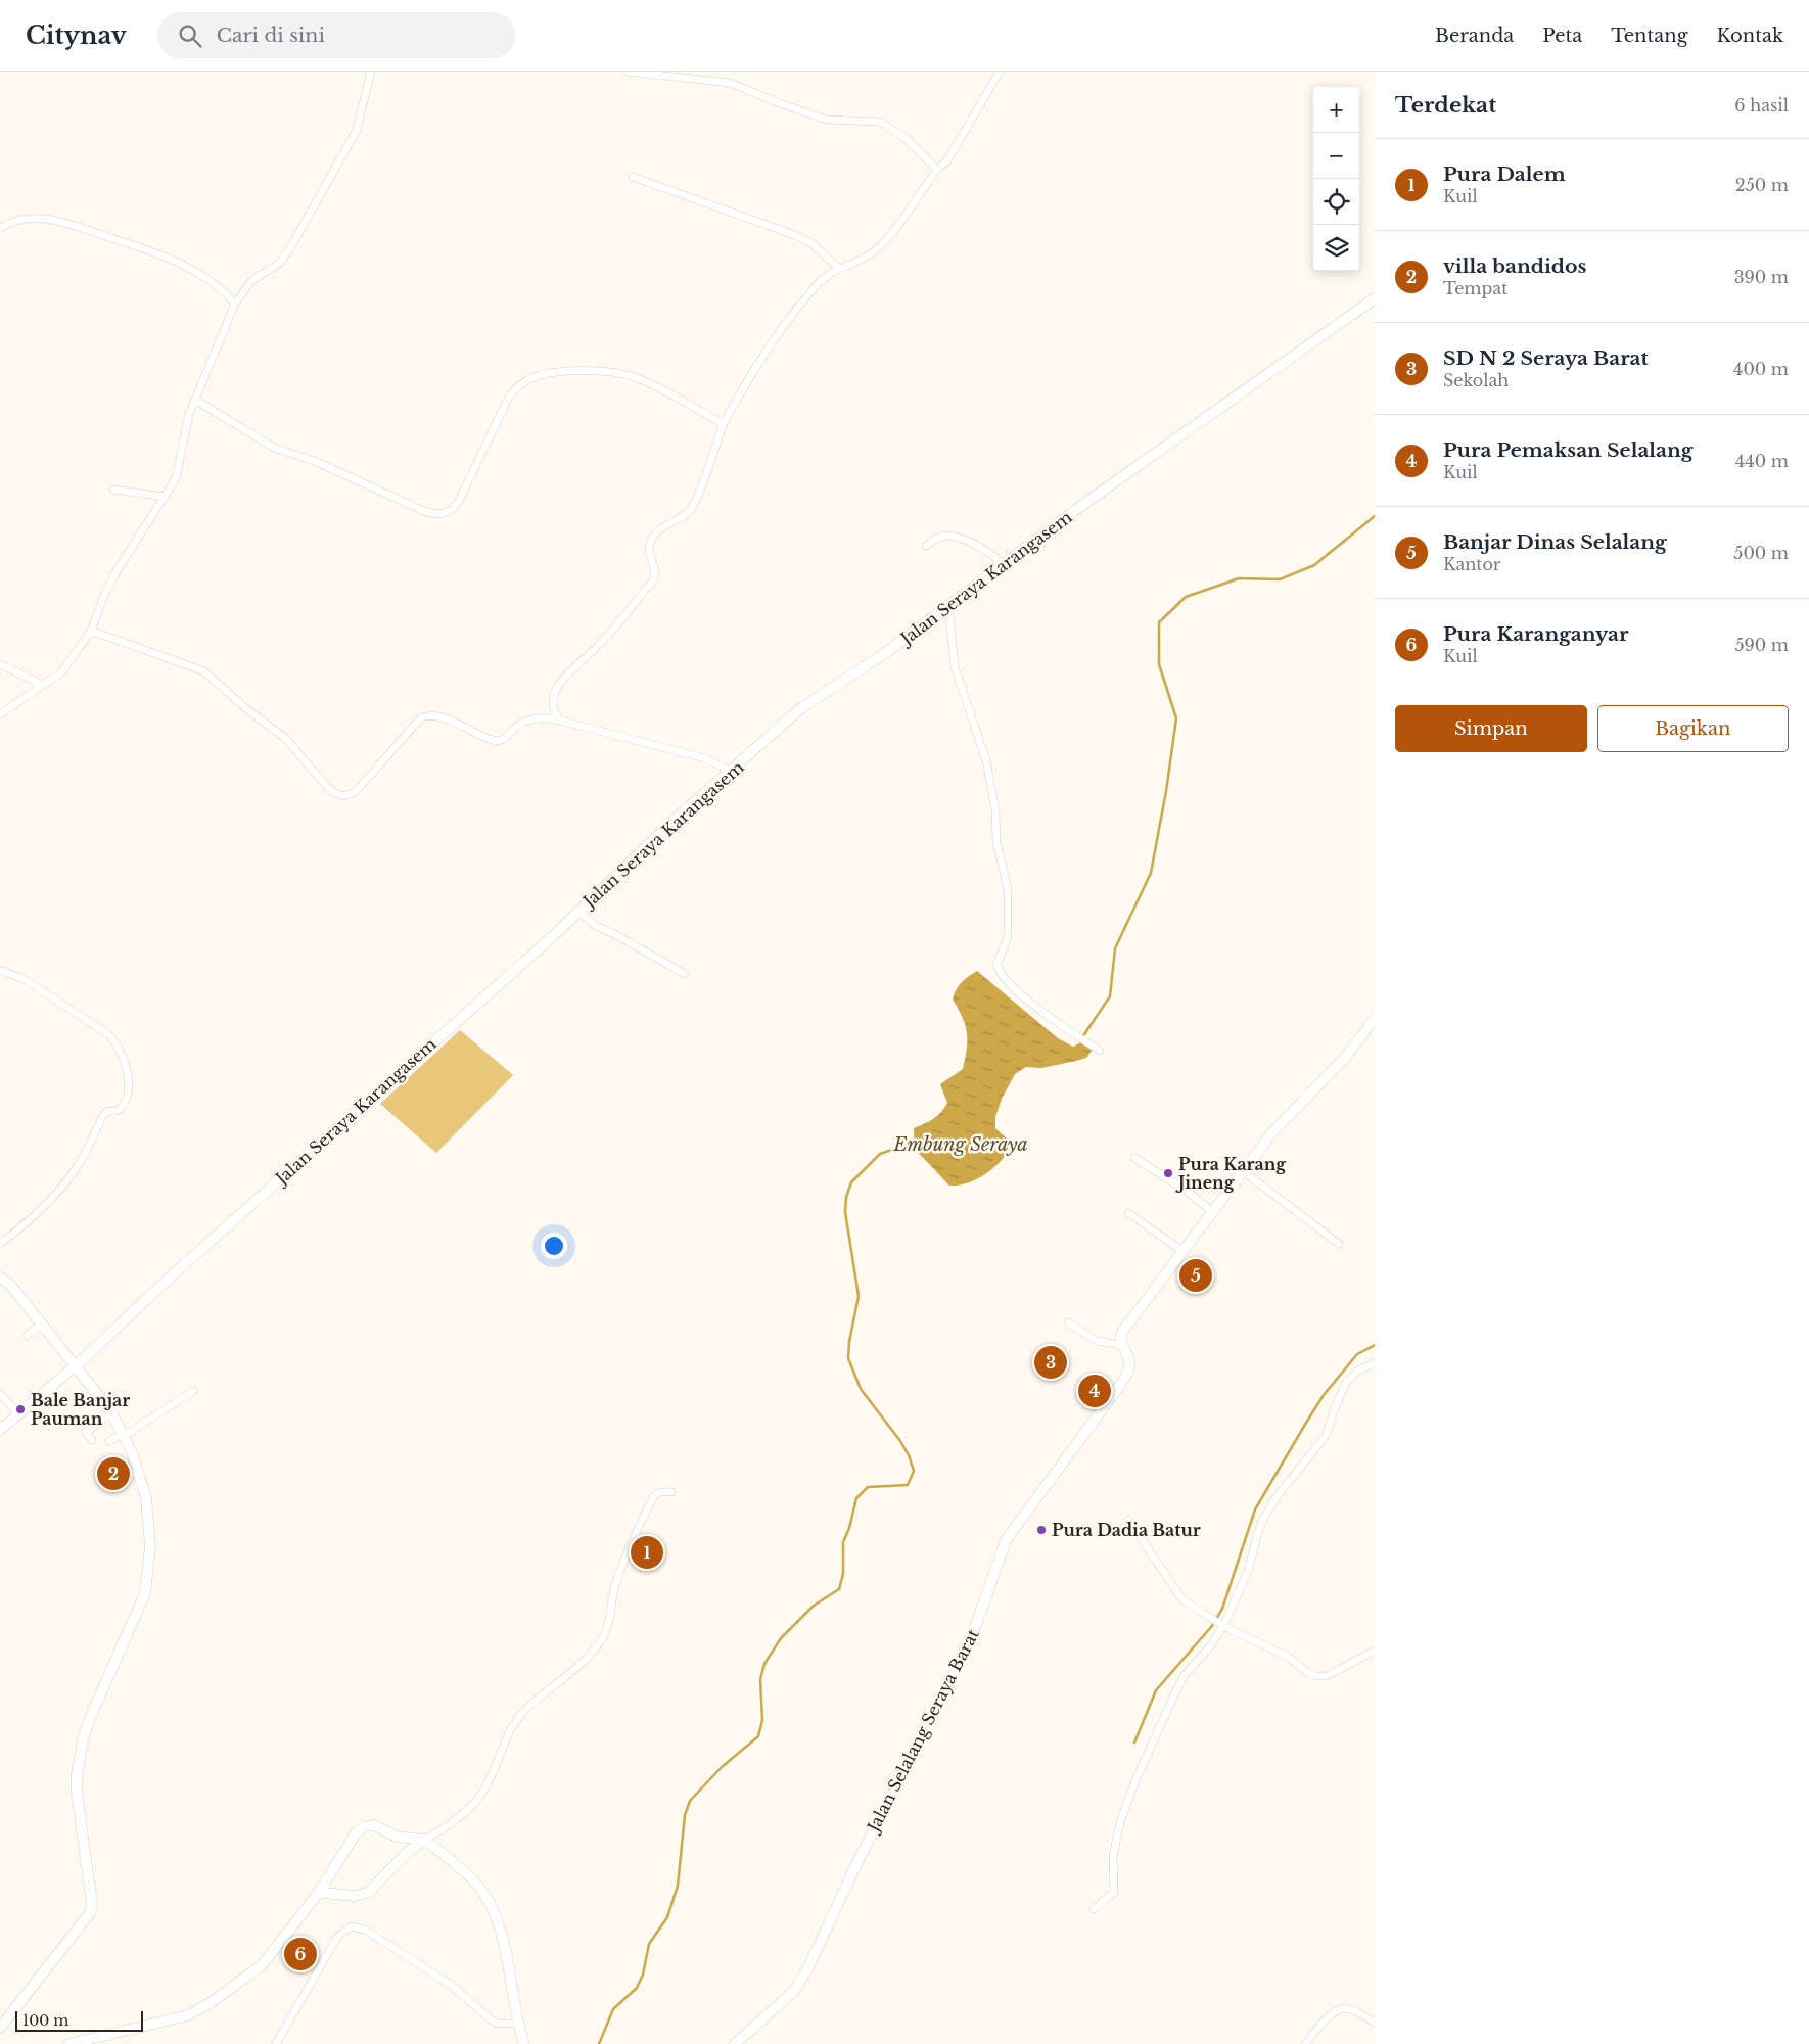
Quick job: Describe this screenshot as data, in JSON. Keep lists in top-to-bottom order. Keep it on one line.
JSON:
{"streets":{"street":["Jalan Seraya Karangasem","Jalan Selalang Seraya Barat"]},"water":["Embung Seraya"],"places":["Pura Karang Jineng","Bale Banjar Pauman","Pura Dadia Batur"],"scale_bar":"100 m","page":{"header":"Citynav","search":"Cari di sini","nav":["Beranda","Peta","Tentang","Kontak"],"heading":["Terdekat","6 hasil"],"map_buttons":["+","−"],"list":[{"mark":"1","name":"Pura Dalem","note":"Kuil","value":"250 m"},{"mark":"2","name":"villa bandidos","note":"Tempat","value":"390 m"},{"mark":"3","name":"SD N 2 Seraya Barat","note":"Sekolah","value":"400 m"},{"mark":"4","name":"Pura Pemaksan Selalang","note":"Kuil","value":"440 m"},{"mark":"5","name":"Banjar Dinas Selalang","note":"Kantor","value":"500 m"},{"mark":"6","name":"Pura Karanganyar","note":"Kuil","value":"590 m"}],"buttons":["Simpan","Bagikan"],"pins":["5","3","4","2","1","6"],"scale":"100 m"}}
